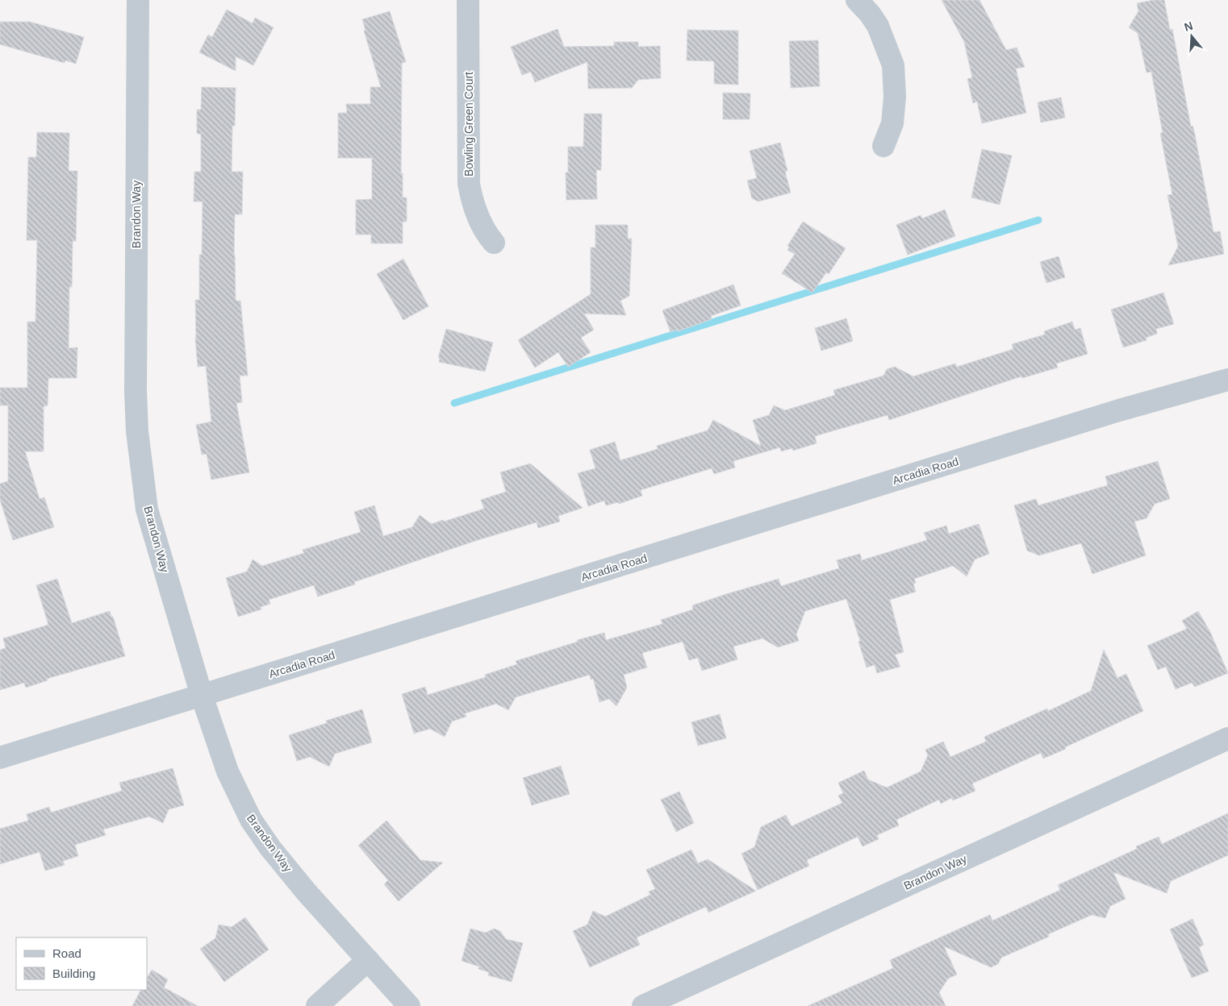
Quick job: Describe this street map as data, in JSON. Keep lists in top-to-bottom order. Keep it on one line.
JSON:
{"streets":{"street":["Bowling Green Court","Brandon Way","Arcadia Road"]},"crossings":[["Brandon Way","Arcadia Road"]],"legend":["Road","Building"],"north":"top"}
